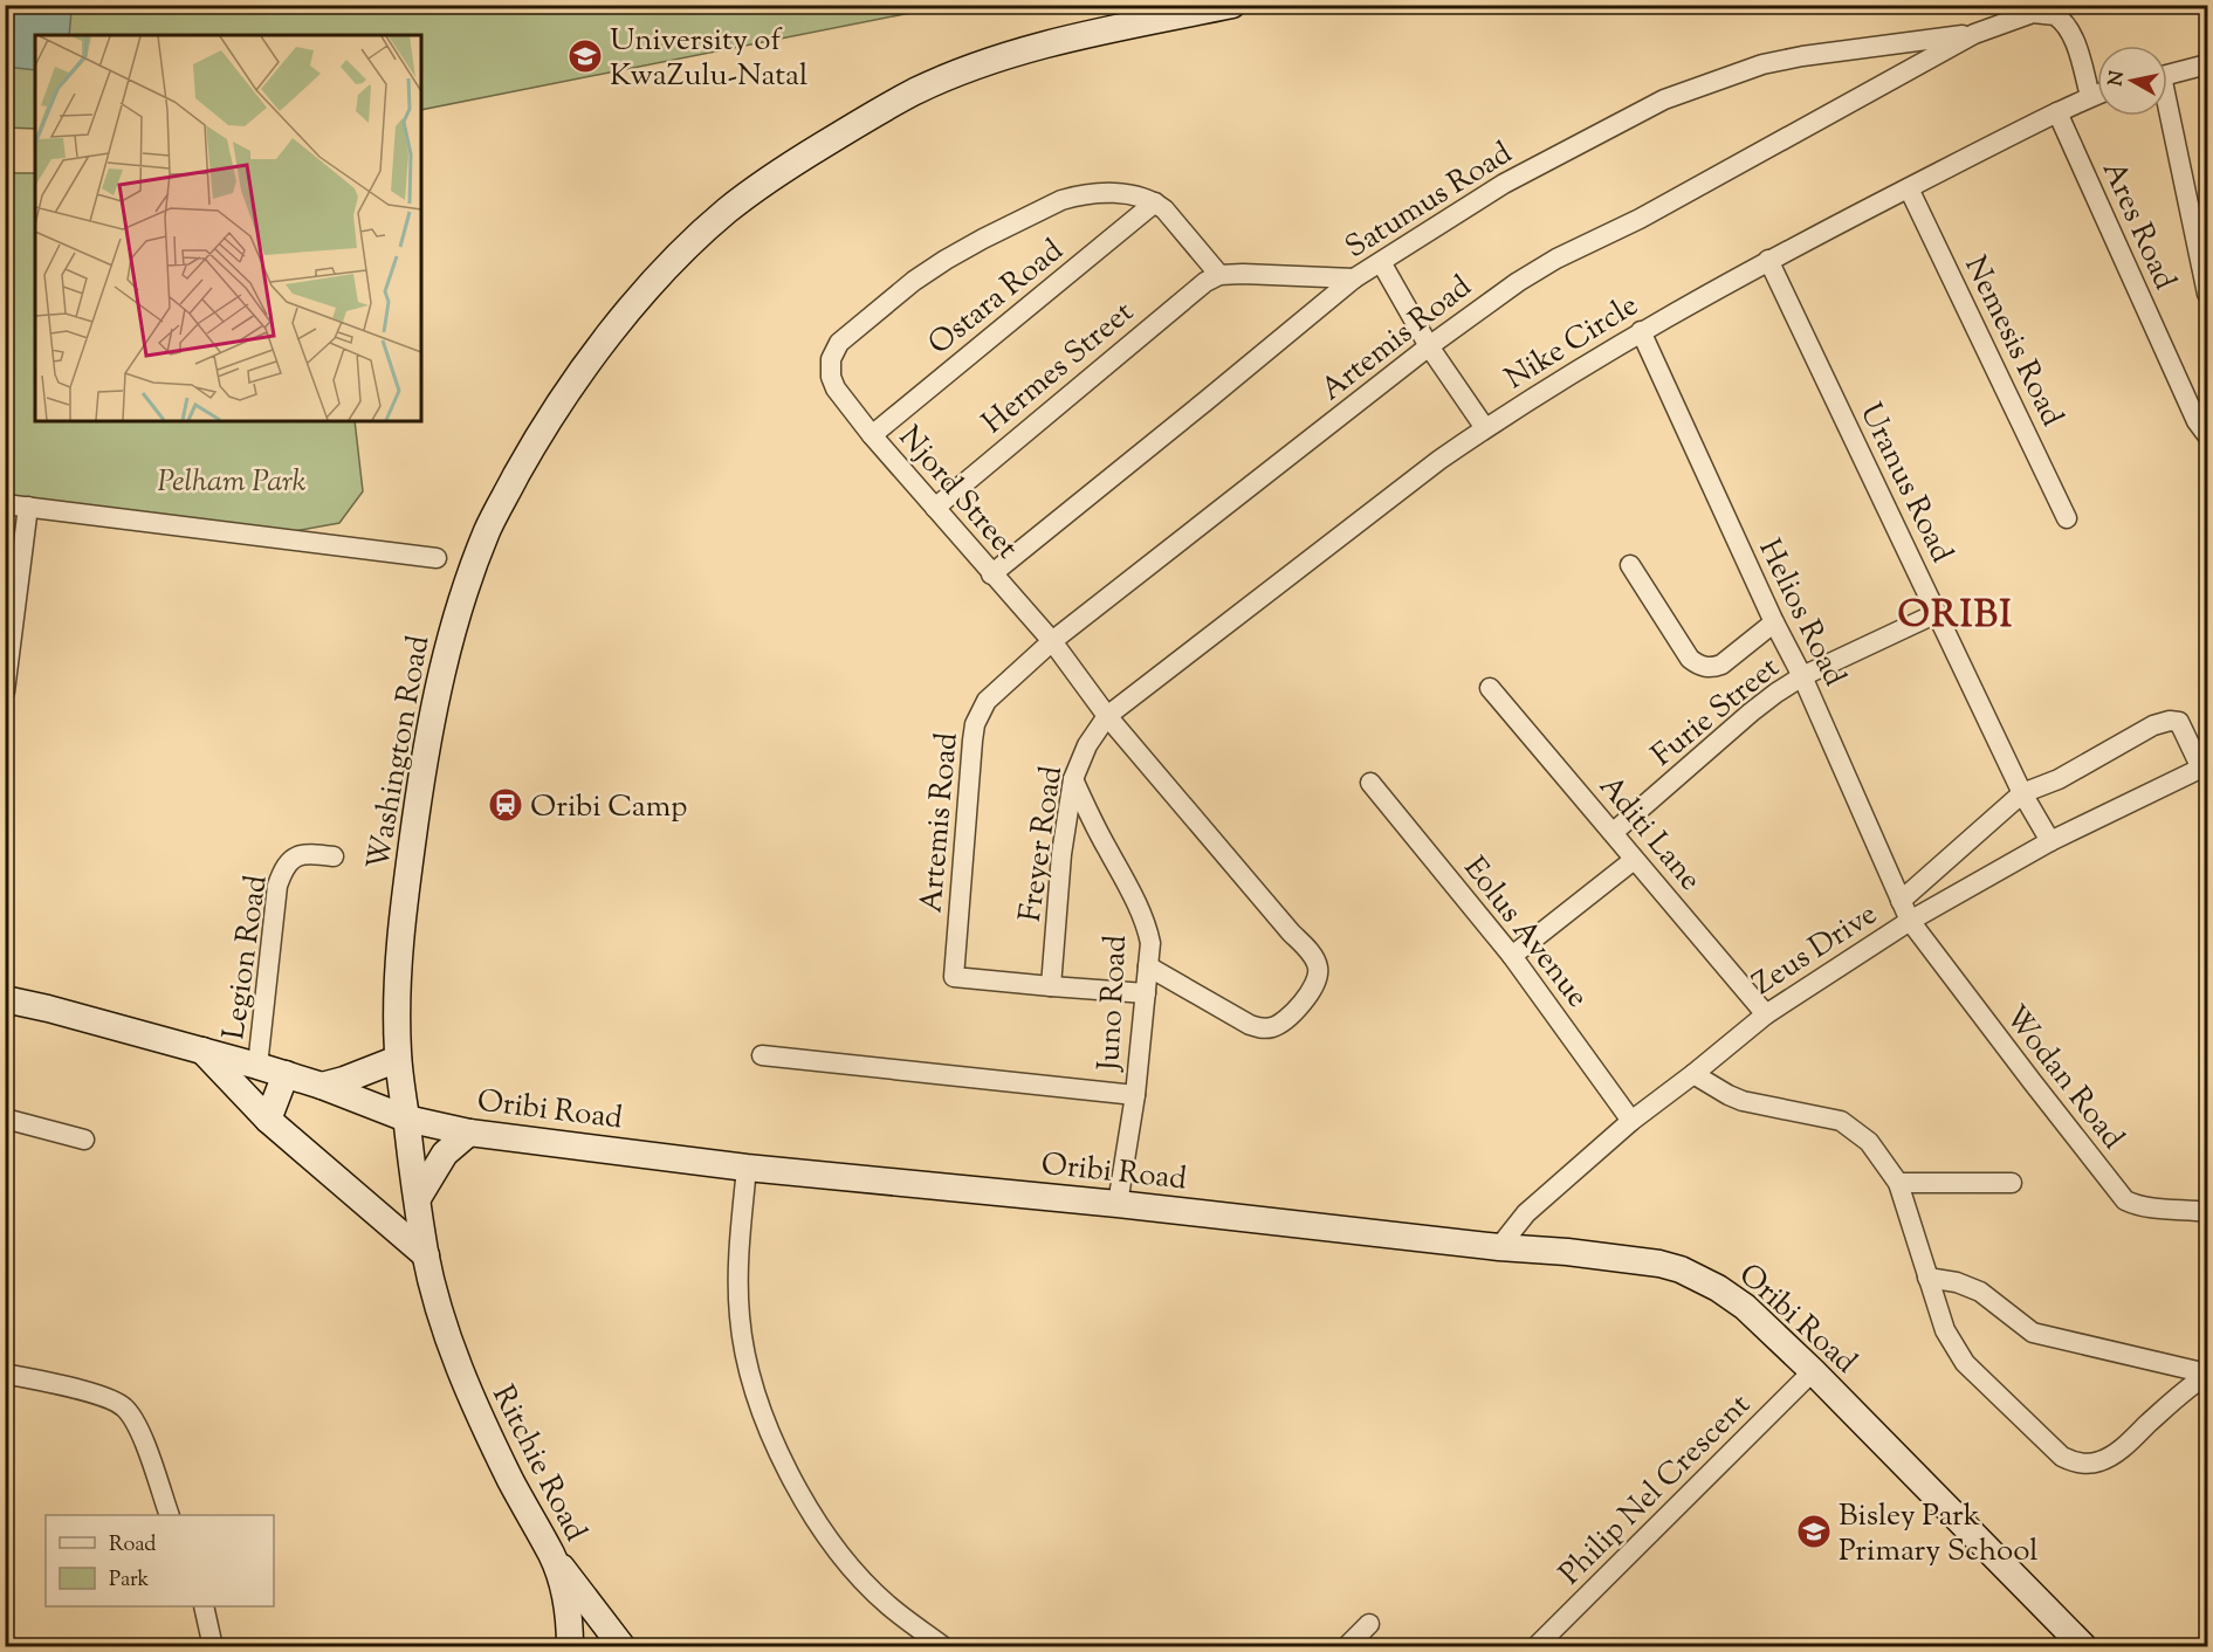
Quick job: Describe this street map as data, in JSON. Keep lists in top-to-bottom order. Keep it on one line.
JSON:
{"streets":{"main road":["Washington Road","Oribi Road","Ritchie Road"],"street":["Satumus Road","Ares Road","Ostara Road","Artemis Road","Nike Circle","Nemesis Road","Hermes Street","Uranus Road","Njord Street","Helios Road","Furie Street","Aditi Lane","Freyer Road","Eolus Avenue","Zeus Drive","Legion Road","Juno Road","Wodan Road","Philip Nel Crescent"]},"crossings":[["Satumus Road","Artemis Road"],["Satumus Road","Njord Street"],["Ares Road","Nike Circle"],["Ostara Road","Njord Street"],["Artemis Road","Nike Circle"],["Artemis Road","Njord Street"],["Artemis Road","Freyer Road"],["Nike Circle","Nemesis Road"],["Nike Circle","Uranus Road"],["Nike Circle","Njord Street"],["Nike Circle","Helios Road"],["Nike Circle","Freyer Road"],["Hermes Street","Njord Street"],["Uranus Road","Furie Street"],["Uranus Road","Zeus Drive"],["Njord Street","Freyer Road"],["Njord Street","Juno Road"],["Helios Road","Furie Street"],["Helios Road","Zeus Drive"],["Helios Road","Wodan Road"],["Furie Street","Aditi Lane"],["Washington Road","Oribi Road"],["Washington Road","Ritchie Road"],["Aditi Lane","Zeus Drive"],["Freyer Road","Juno Road"],["Eolus Avenue","Zeus Drive"],["Zeus Drive","Wodan Road"],["Zeus Drive","Oribi Road"],["Legion Road","Oribi Road"],["Juno Road","Oribi Road"],["Oribi Road","Philip Nel Crescent"]],"districts":["ORIBI"],"parks":["Pelham Park"],"places":{"school or university":["University of KwaZulu-Natal","Bisley Park Primary School"],"station":["Oribi Camp"]},"legend":["Road","Park"],"north":"left"}
